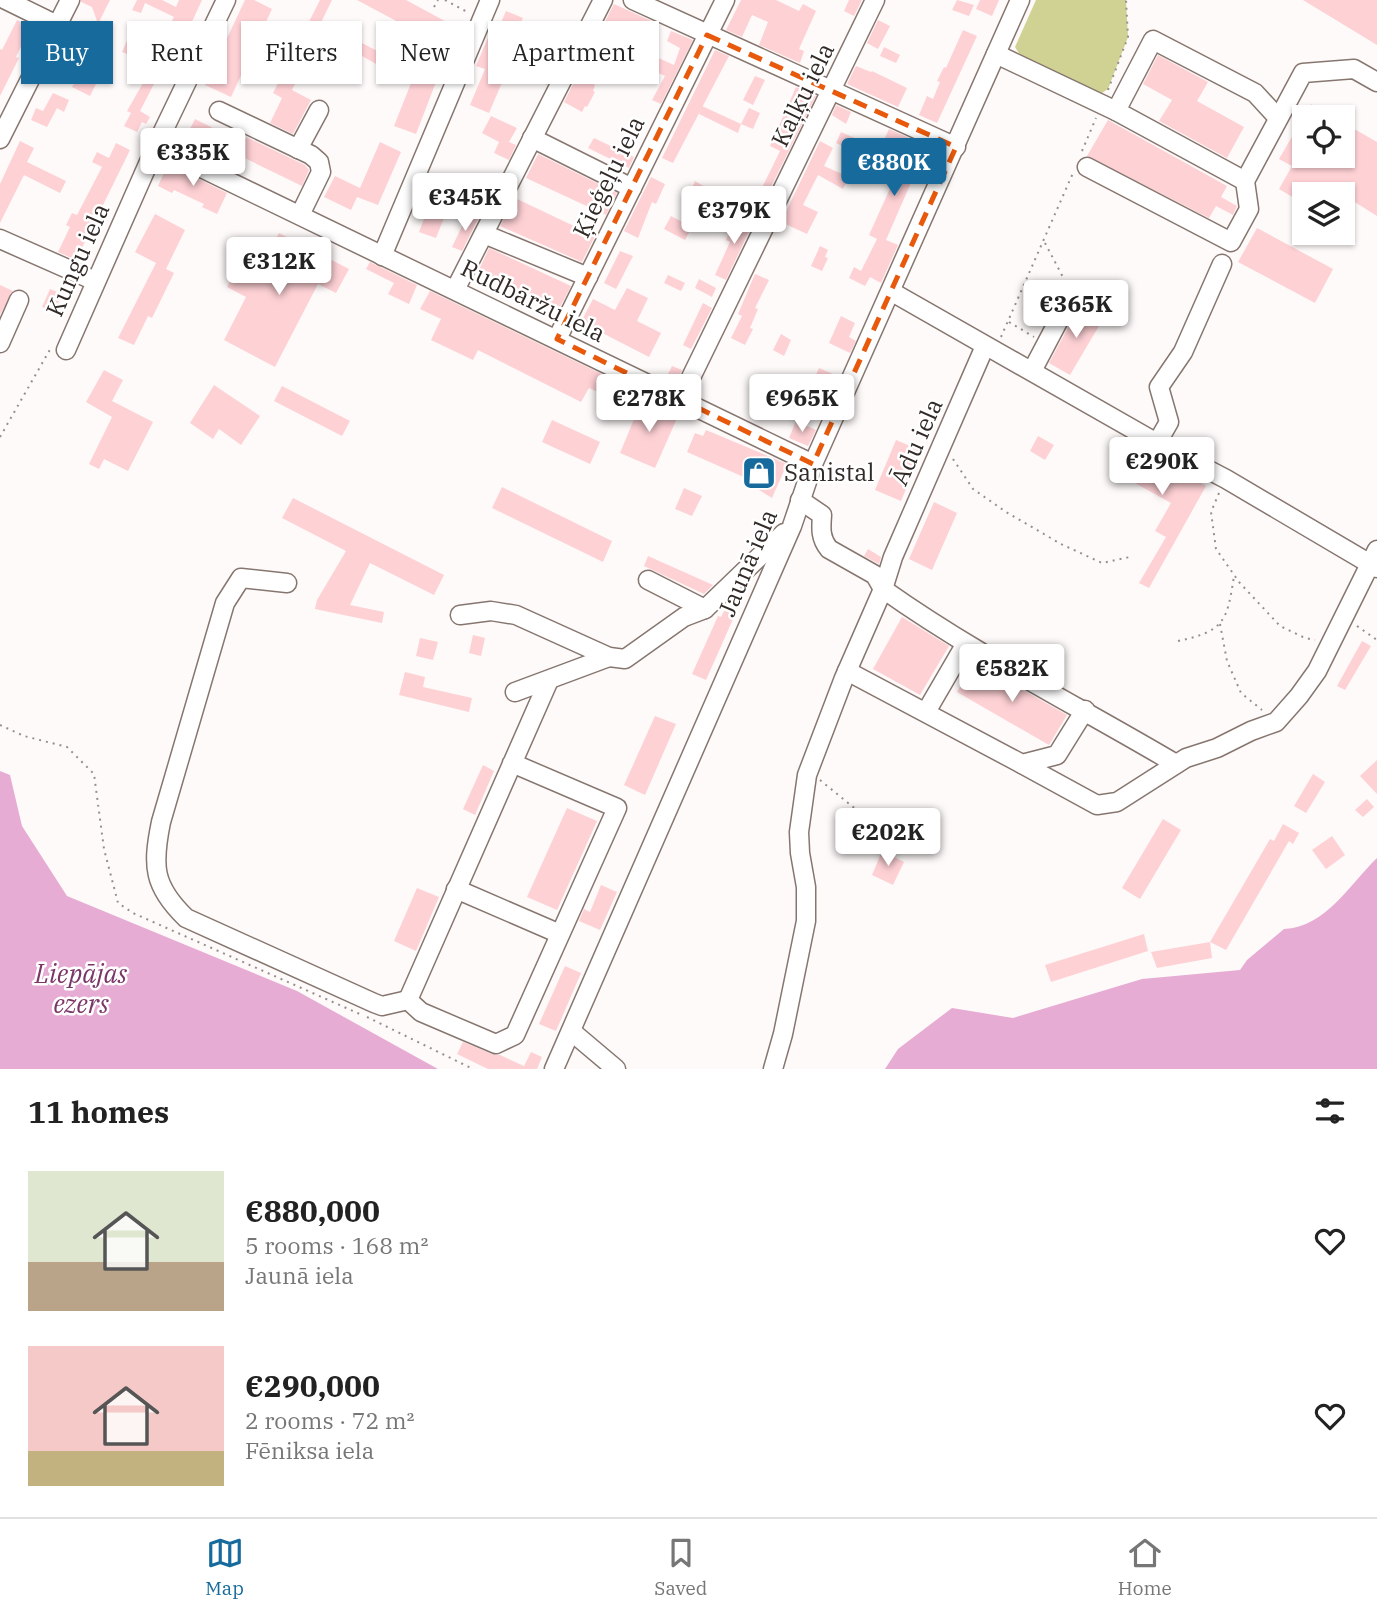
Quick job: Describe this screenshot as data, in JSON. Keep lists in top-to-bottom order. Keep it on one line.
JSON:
{"streets":{"street":["Kaļķu iela","Ķieģeļu iela","Kungu iela","Rudbāržu iela","Ādu iela","Jaunā iela"]},"crossings":[["Kaļķu iela","Rudbāržu iela"],["Ķieģeļu iela","Rudbāržu iela"],["Kungu iela","Rudbāržu iela"],["Rudbāržu iela","Jaunā iela"]],"water":["Liepājas ezers"],"places":{"shop":["Sanistal"]},"page":{"chip":["Buy","Rent","Filters","New","Apartment"],"price":["€335K","€880K","€345K","€379K","€312K","€365K","€278K","€965K","€290K","€582K","€202K"],"heading":"11 homes","list":[{"name":"€880,000","note":"5 rooms · 168 m² · Jaunā iela"},{"name":"€290,000","note":"2 rooms · 72 m² · Fēniksa iela"}],"tabs":["Map","Saved","Home"]}}
